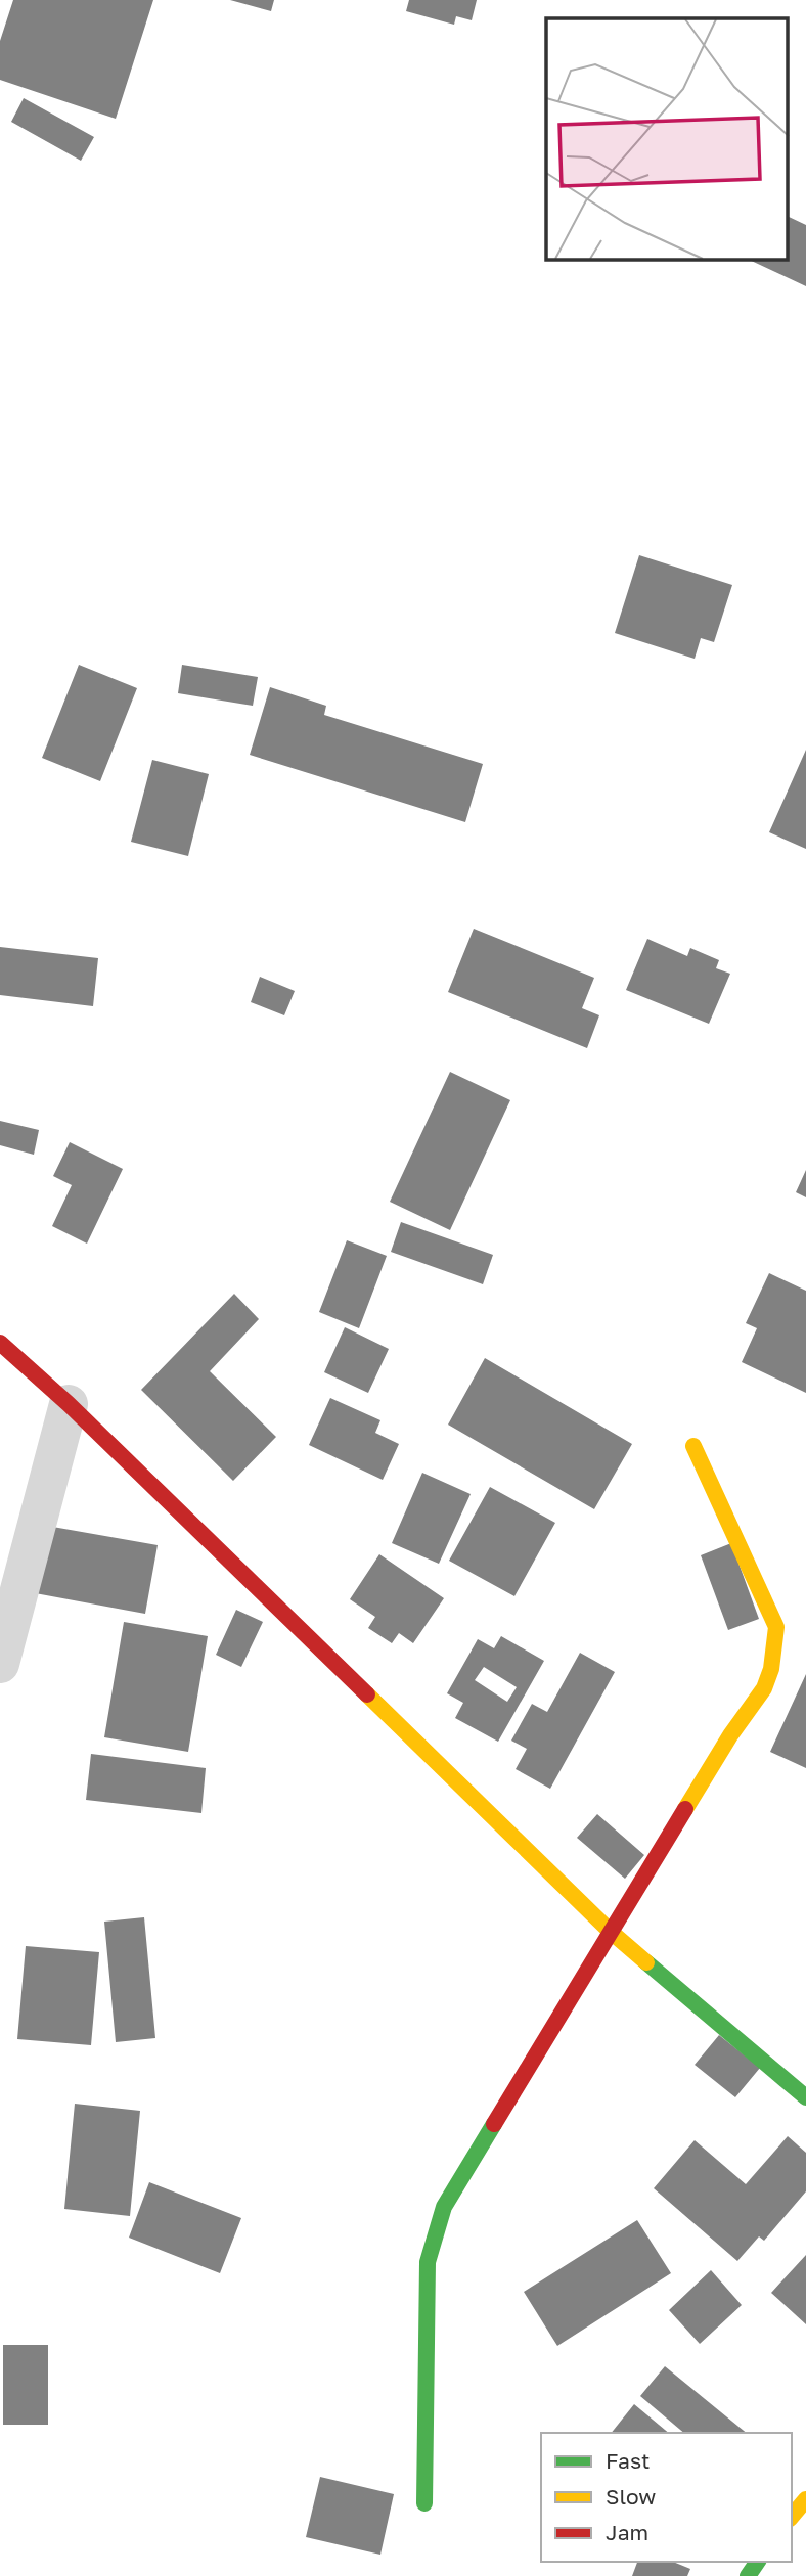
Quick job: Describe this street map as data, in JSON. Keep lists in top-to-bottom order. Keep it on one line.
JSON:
{"legend":["Fast","Slow","Jam"]}
